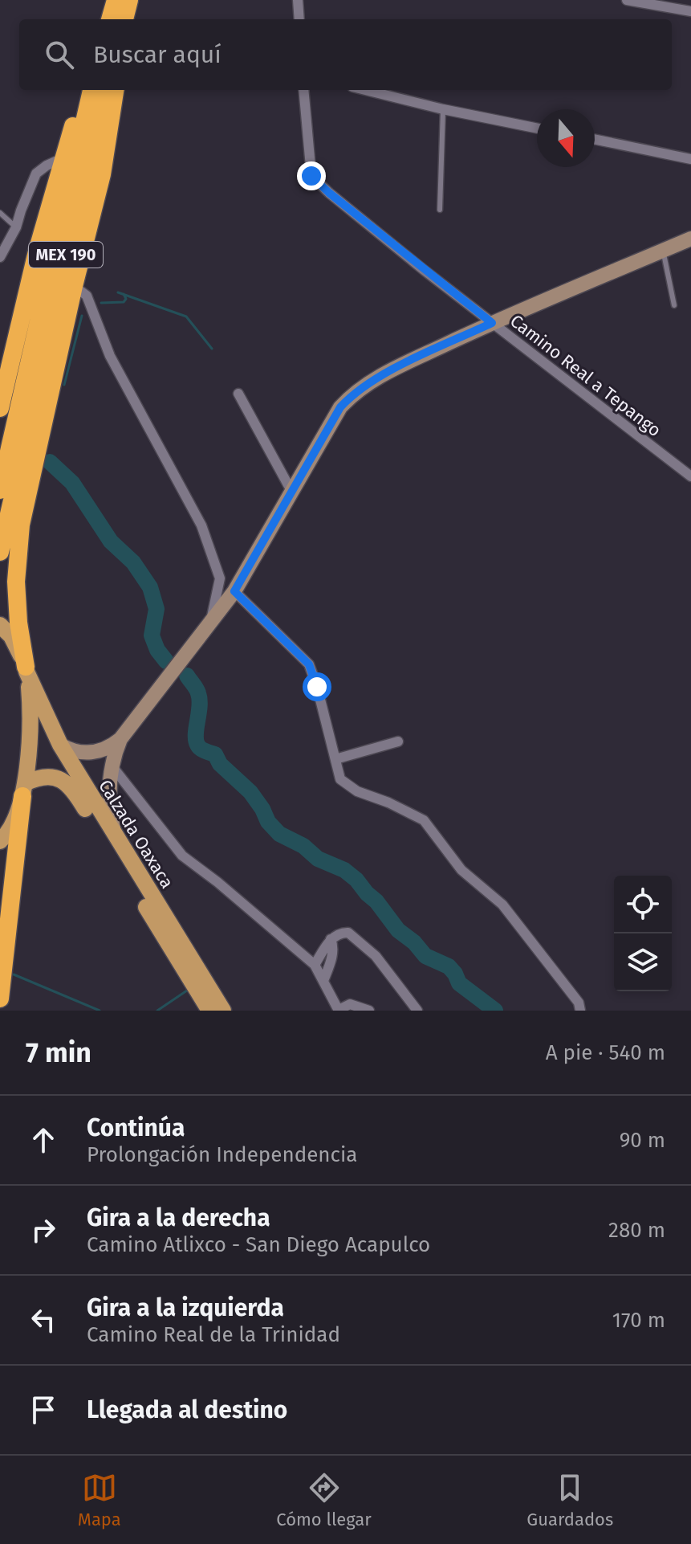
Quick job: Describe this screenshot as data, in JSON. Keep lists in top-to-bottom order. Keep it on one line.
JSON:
{"streets":{"highway":["MEX 190"],"main road":["Calzada Oaxaca"],"street":["Camino Real a Tepango"]},"north":"bottom","page":{"search":"Buscar aquí","heading":["7 min","A pie · 540 m"],"list":[["Continúa","Prolongación Independencia","90 m"],["Gira a la derecha","Camino Atlixco - San Diego Acapulco","280 m"],["Gira a la izquierda","Camino Real de la Trinidad","170 m"],"Llegada al destino"],"nav":["Mapa","Cómo llegar","Guardados"]}}
